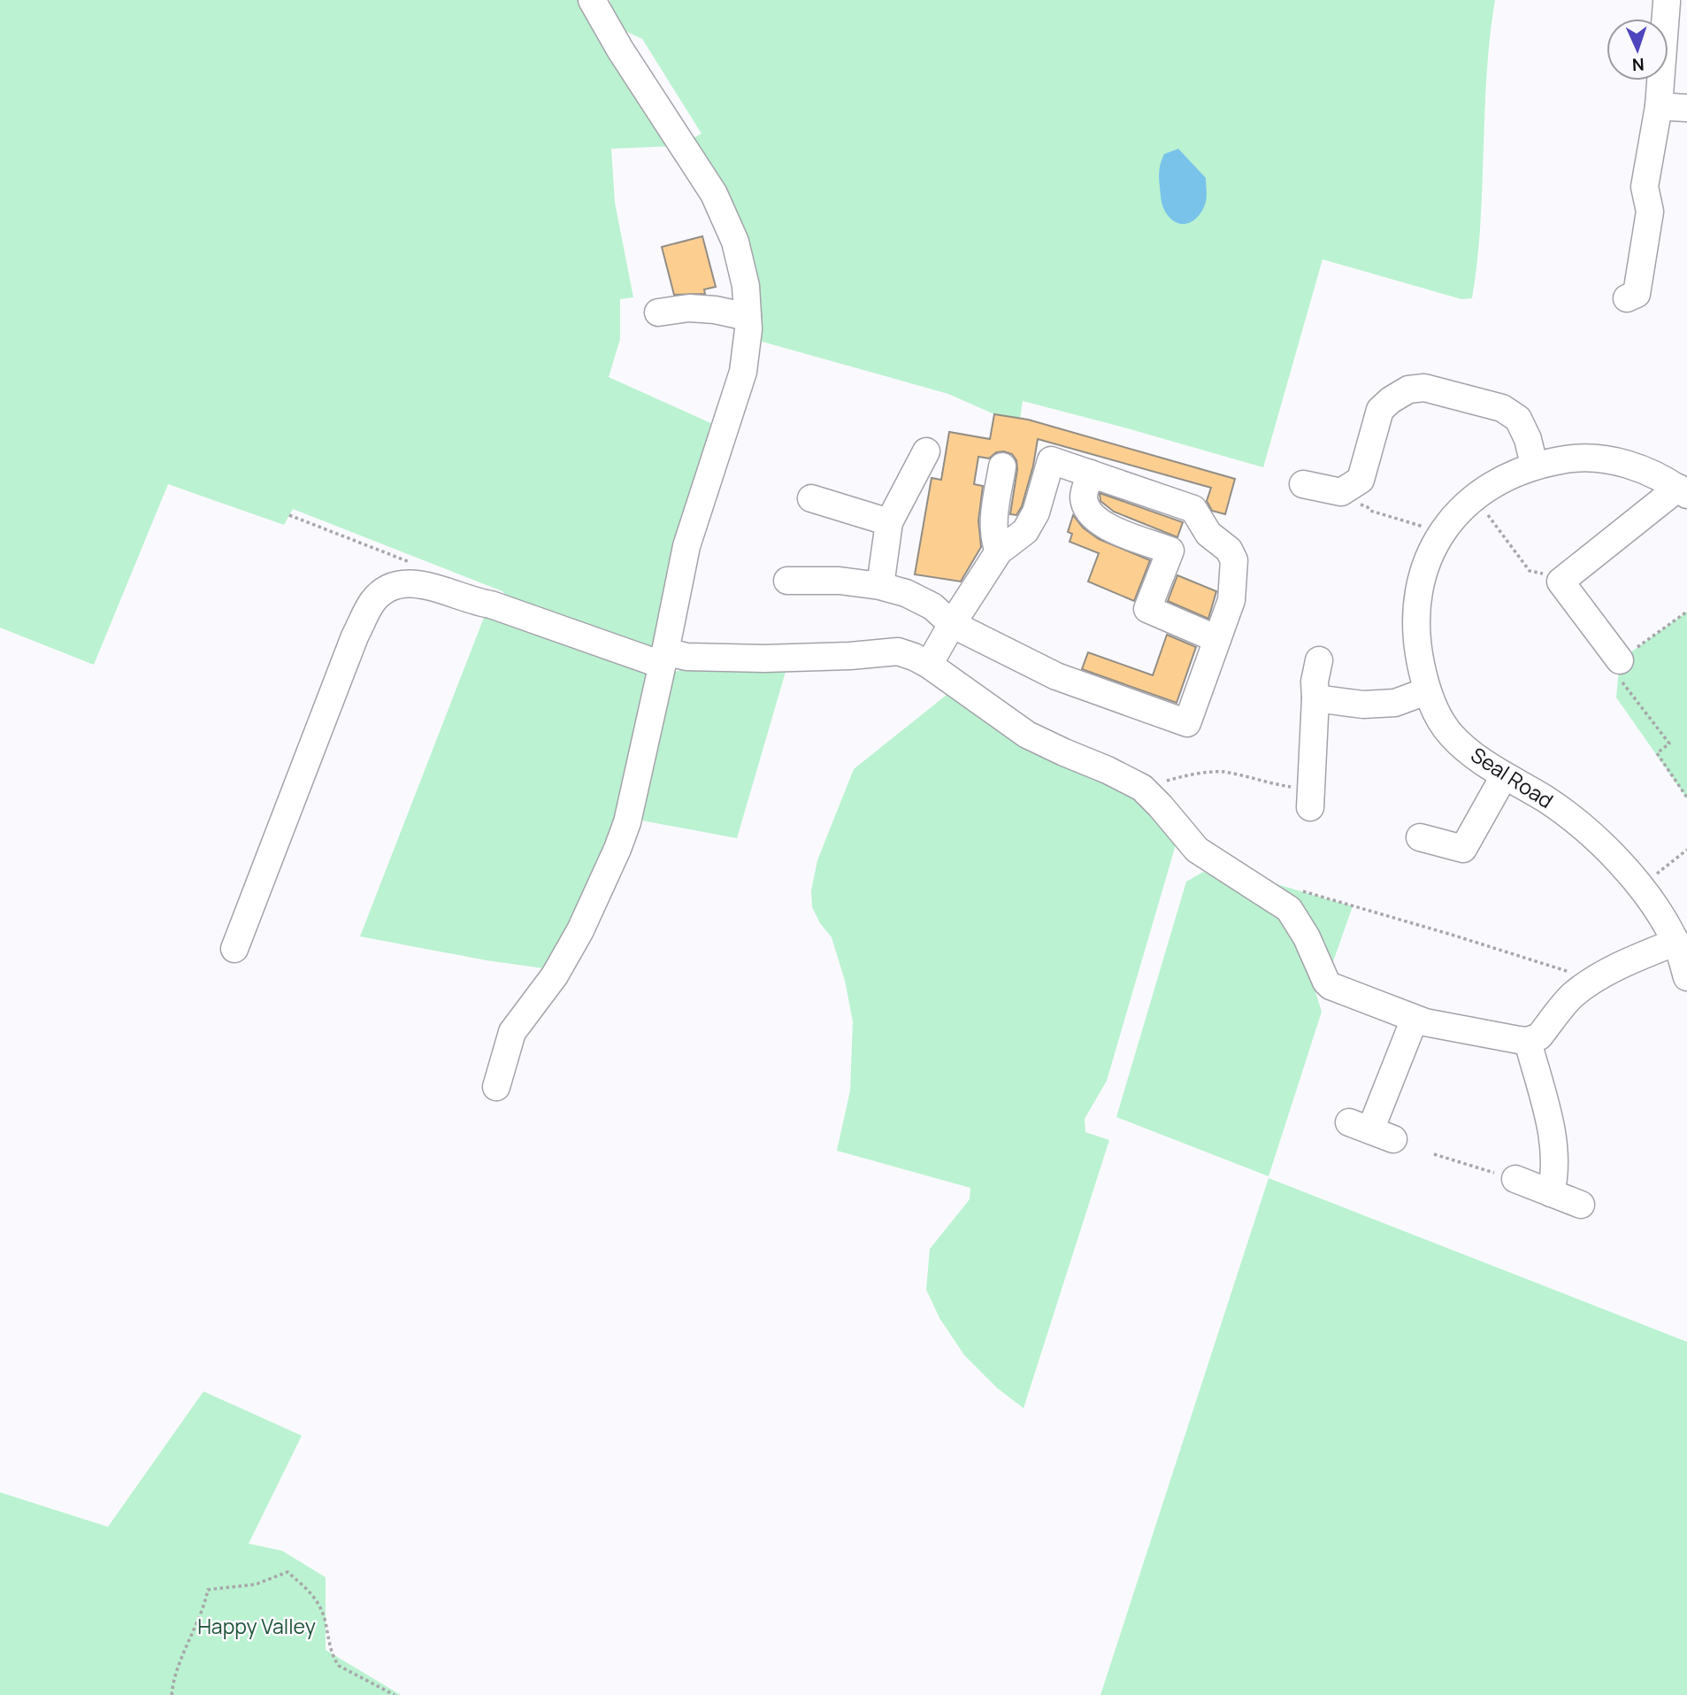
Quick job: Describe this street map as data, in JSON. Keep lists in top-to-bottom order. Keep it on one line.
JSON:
{"streets":{"street":["Seal Road"]},"parks":["Happy Valley"],"north":"bottom"}
